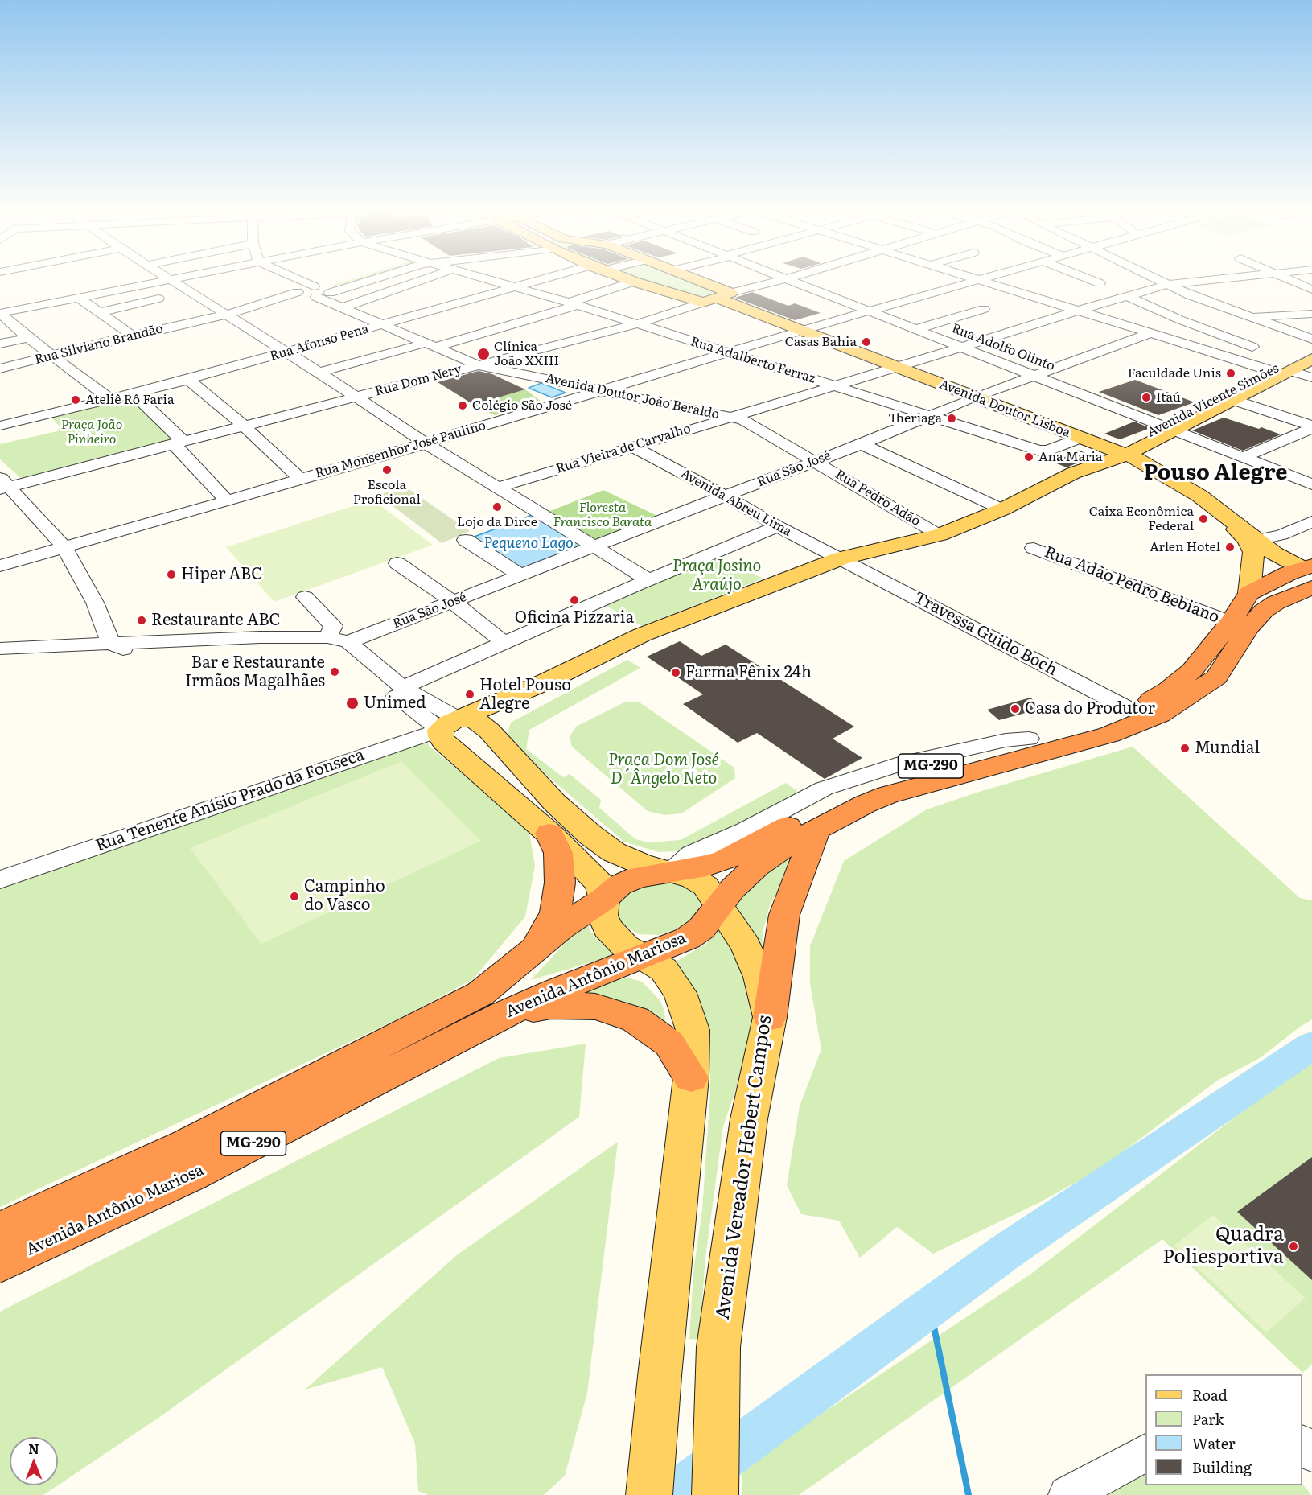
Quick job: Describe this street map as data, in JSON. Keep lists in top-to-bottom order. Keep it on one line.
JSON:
{"streets":{"highway":["MG-290","Avenida Antônio Mariosa"],"main road":["Avenida Vicente Simões","Avenida Doutor Lisboa","Avenida Vereador Hebert Campos"],"street":["Rua Afonso Pena","Rua Silviano Brandão","Rua Adolfo Olinto","Rua Adalberto Ferraz","Rua Dom Nery","Avenida Doutor João Beraldo","Rua Vieira de Carvalho","Rua Monsenhor José Paulino","Rua São José","Rua Pedro Adão","Avenida Abreu Lima","Rua Adão Pedro Bebiano","Travessa Guido Boch","Rua Tenente Anísio Prado da Fonseca"]},"crossings":[["Rua Afonso Pena","Rua Adalberto Ferraz"],["Rua Afonso Pena","Avenida Doutor João Beraldo"],["Rua Silviano Brandão","Avenida Doutor João Beraldo"],["Rua Adolfo Olinto","Avenida Vicente Simões"],["Rua Adolfo Olinto","Rua Vieira de Carvalho"],["Rua Adolfo Olinto","Rua Monsenhor José Paulino"],["Rua Adolfo Olinto","Rua São José"],["Rua Adalberto Ferraz","Rua Dom Nery"],["Rua Adalberto Ferraz","Avenida Doutor Lisboa"],["Rua Adalberto Ferraz","Rua Vieira de Carvalho"],["Rua Adalberto Ferraz","Rua Monsenhor José Paulino"],["Rua Adalberto Ferraz","Rua São José"],["Rua Dom Nery","Avenida Doutor João Beraldo"],["Rua Dom Nery","Avenida Doutor Lisboa"],["Avenida Doutor João Beraldo","Rua Vieira de Carvalho"],["Avenida Doutor João Beraldo","Rua Monsenhor José Paulino"],["Avenida Doutor João Beraldo","Rua Pedro Adão"],["Avenida Vicente Simões","Avenida Doutor Lisboa"],["Avenida Vicente Simões","Rua Pedro Adão"],["Avenida Vicente Simões","Avenida Abreu Lima"],["Avenida Vicente Simões","Travessa Guido Boch"],["Avenida Doutor Lisboa","Rua Vieira de Carvalho"],["Avenida Doutor Lisboa","Rua Monsenhor José Paulino"],["Avenida Doutor Lisboa","Rua São José"],["Avenida Doutor Lisboa","Avenida Antônio Mariosa"],["Rua Vieira de Carvalho","Rua Pedro Adão"],["Rua Vieira de Carvalho","Avenida Abreu Lima"],["Rua São José","Rua Pedro Adão"],["Rua São José","Avenida Abreu Lima"],["Avenida Abreu Lima","Travessa Guido Boch"],["Rua Adão Pedro Bebiano","MG-290"],["Travessa Guido Boch","MG-290"],["MG-290","Avenida Antônio Mariosa"],["MG-290","Avenida Vereador Hebert Campos"],["Avenida Antônio Mariosa","Avenida Vereador Hebert Campos"]],"districts":["Pouso Alegre"],"water":["Pequeno Lago"],"parks":["Praça João Pinheiro","Floresta Francisco Barata","Praça Josino Araújo","Praça Dom José D´Ângelo Neto"],"places":["Casas Bahia","Clínica João XXIII","Faculdade Unis","Itaú","Ateliê Rô Faria","Colégio São José","Theriaga","Ana Maria","Escola Proficional","Lojo da Dirce","Caixa Econômica Federal","Arlen Hotel","Hiper ABC","Oficina Pizzaria","Restaurante ABC","Bar e Restaurante Irmãos Magalhães","Farma Fênix 24h","Hotel Pouso Alegre","Unimed","Casa do Produtor","Mundial","Campinho do Vasco","Quadra Poliesportiva"],"legend":["Road","Park","Water","Building"],"north":"top"}
